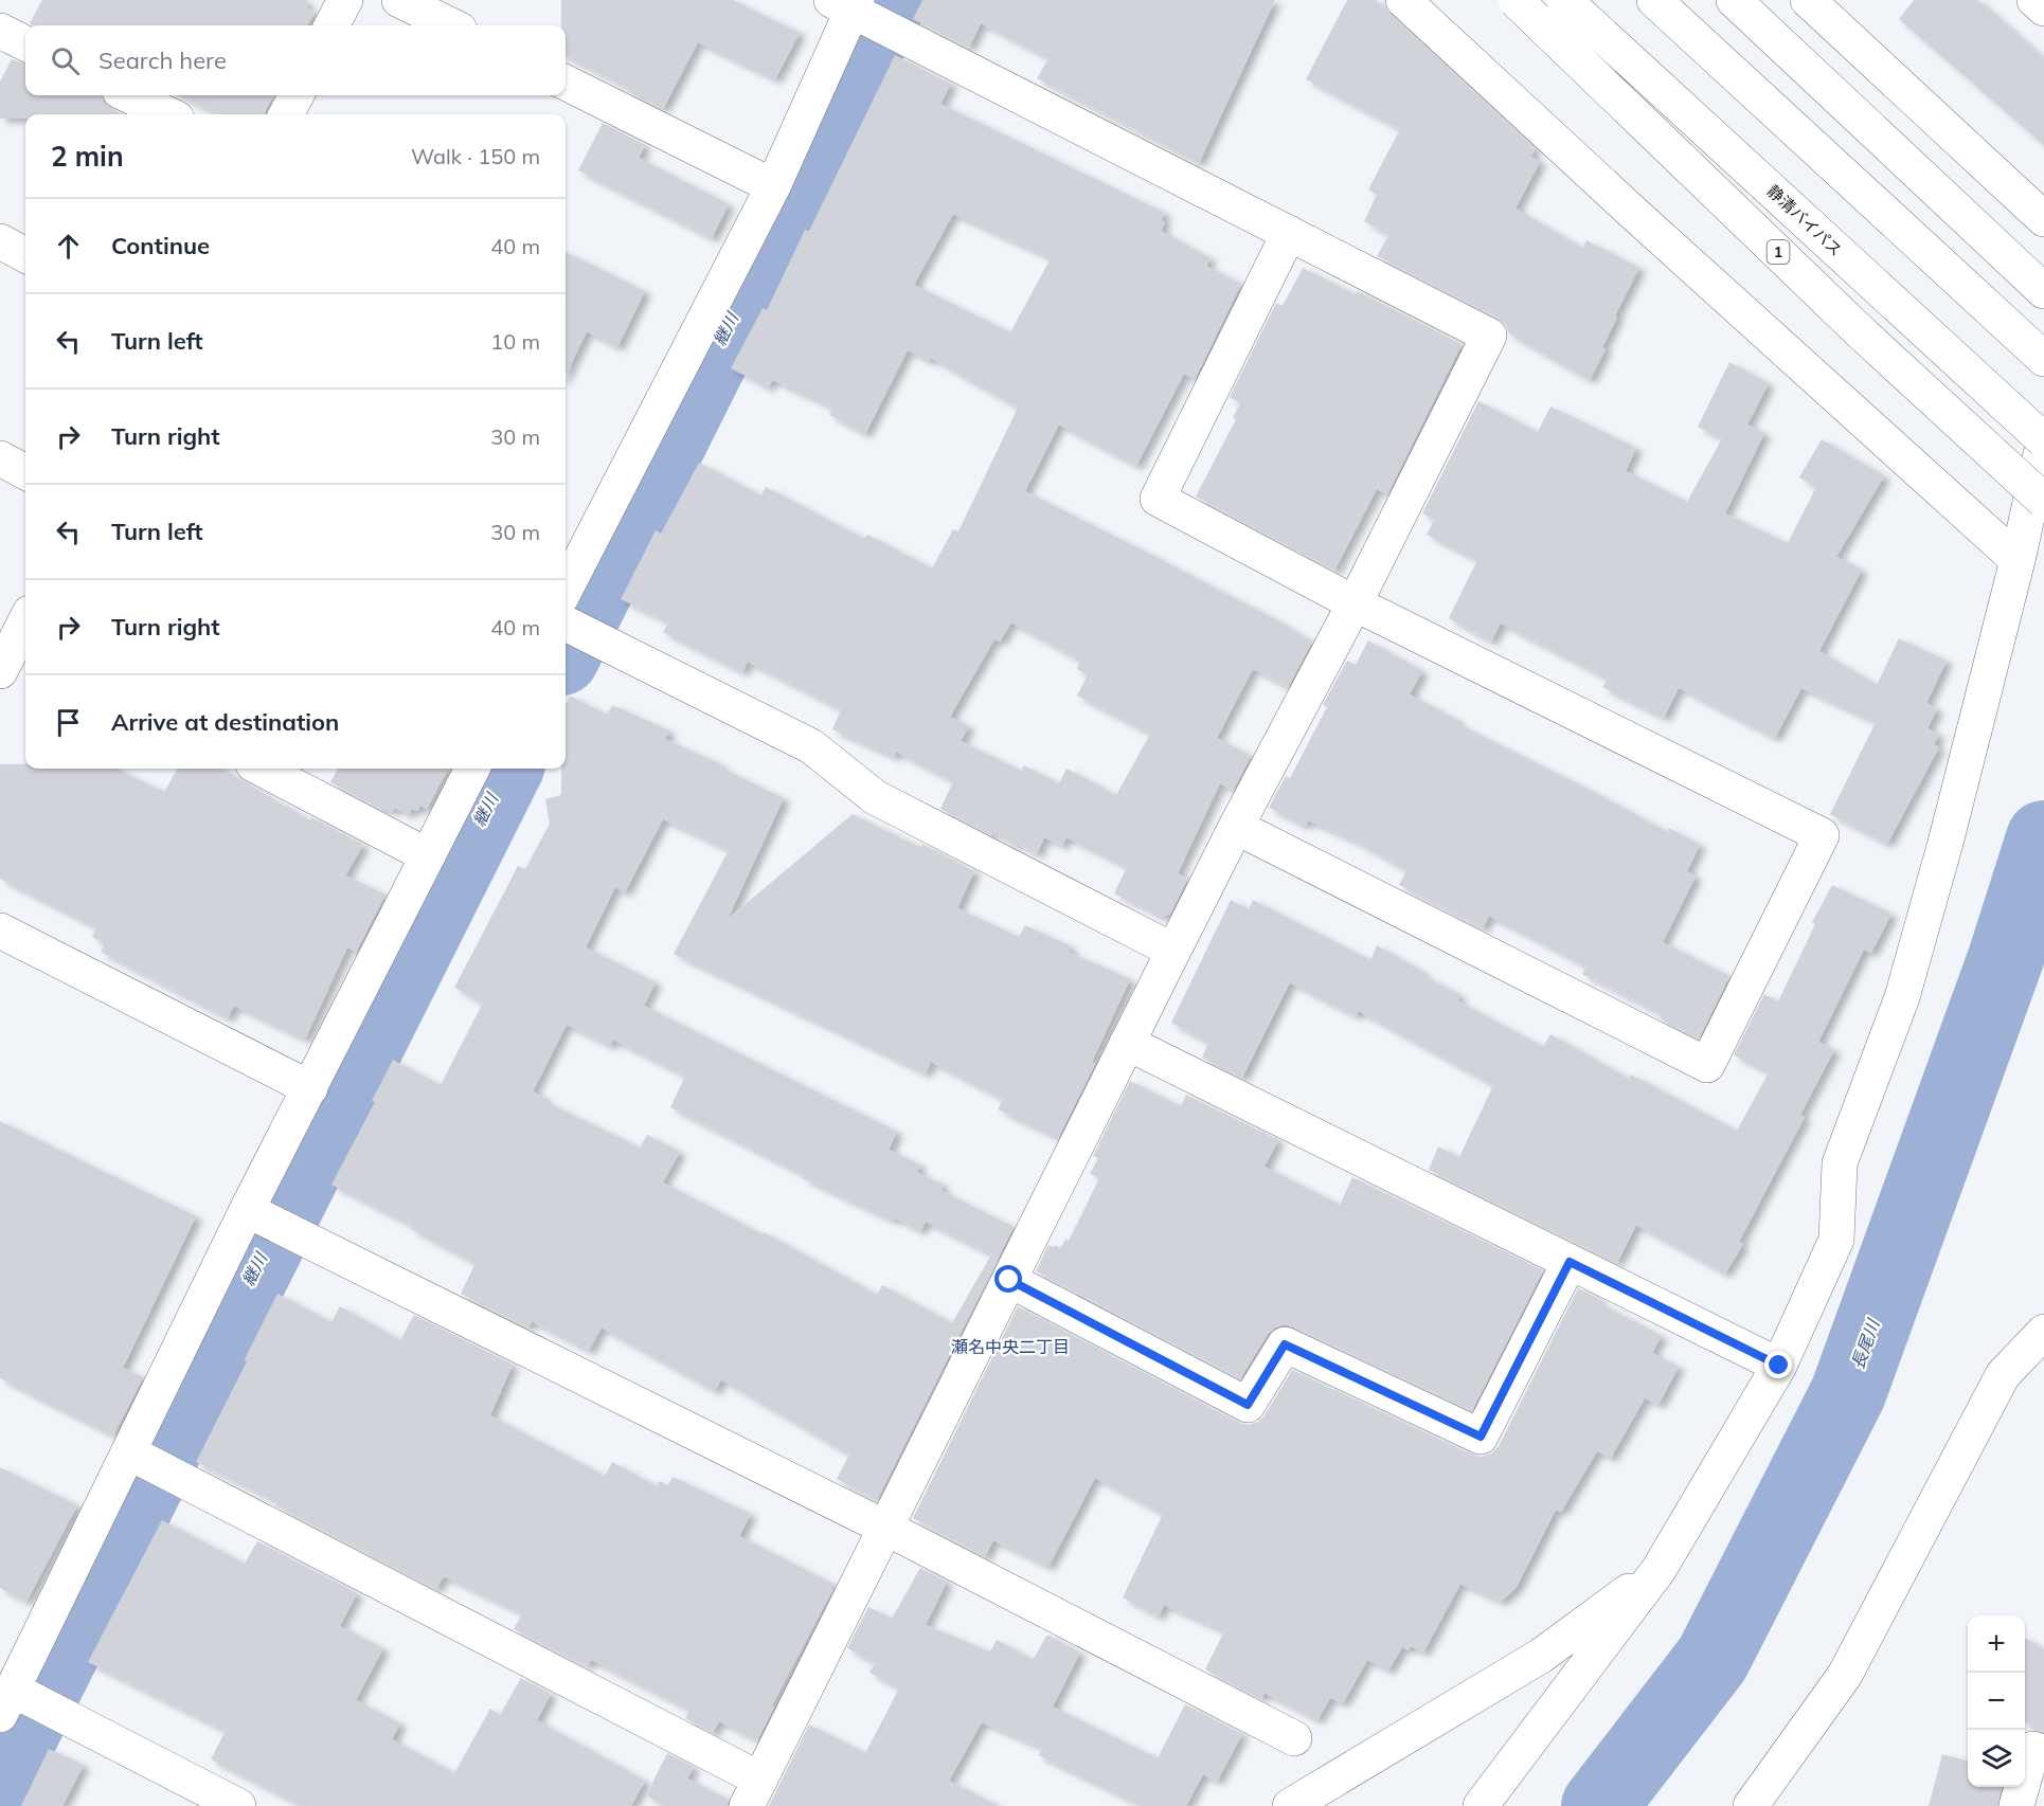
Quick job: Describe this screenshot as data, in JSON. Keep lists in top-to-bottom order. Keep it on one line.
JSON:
{"streets":{"main road":["静清バイパス","1"]},"districts":["瀬名中央二丁目"],"water":["継川","長尾川"],"page":{"search":"Search here","heading":["2 min","Walk · 150 m"],"list":[["Continue","40 m"],["Turn left","10 m"],["Turn right","30 m"],["Turn left","30 m"],["Turn right","40 m"],"Arrive at destination"],"map_buttons":["+","−"]}}
